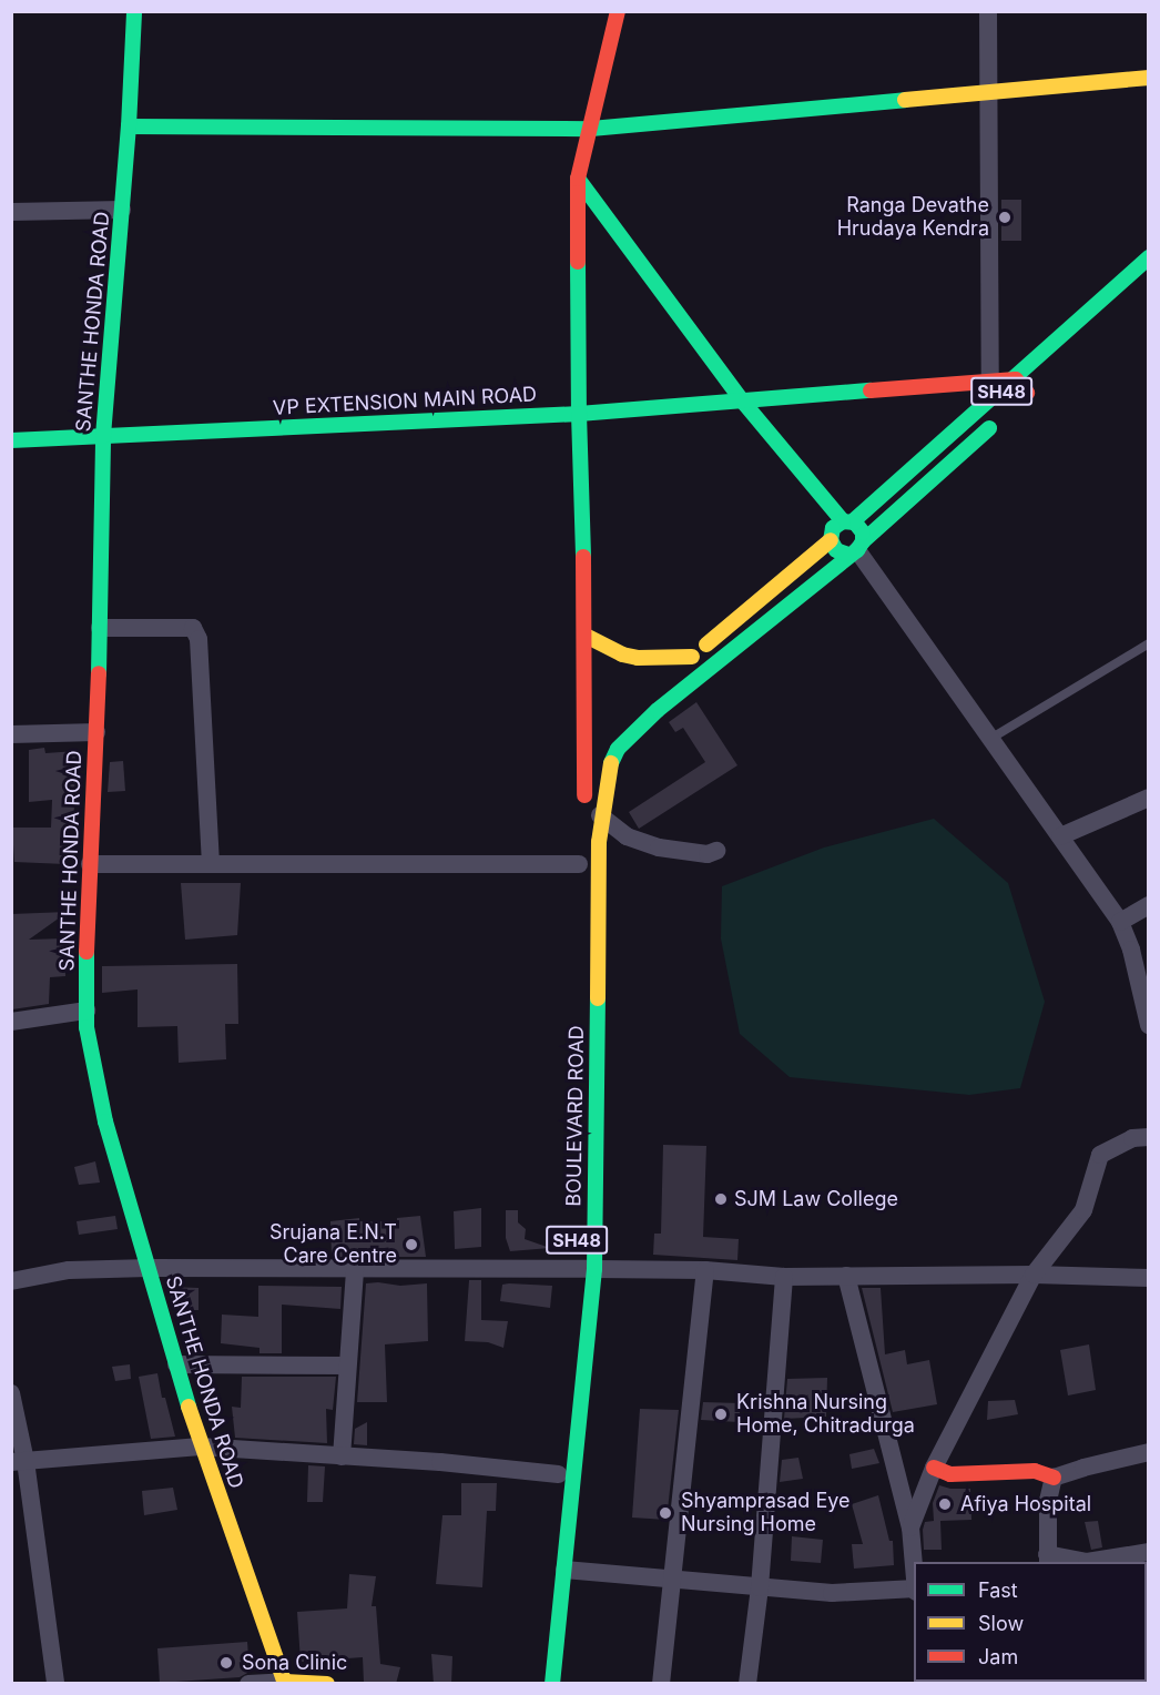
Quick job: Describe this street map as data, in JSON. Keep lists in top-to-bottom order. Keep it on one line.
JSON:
{"streets":{"main road":["SANTHE HONDA ROAD","SH48","VP EXTENSION MAIN ROAD","BOULEVARD ROAD"]},"crossings":[["SANTHE HONDA ROAD","VP EXTENSION MAIN ROAD"],["SH48","VP EXTENSION MAIN ROAD"],["SH48","BOULEVARD ROAD"]],"places":["Ranga Devathe Hrudaya Kendra","SJM Law College","Srujana E.N.T Care Centre","Krishna Nursing Home, Chitradurga","Afiya Hospital","Shyamprasad Eye Nursing Home","Sona Clinic"],"legend":["Fast","Slow","Jam"]}
